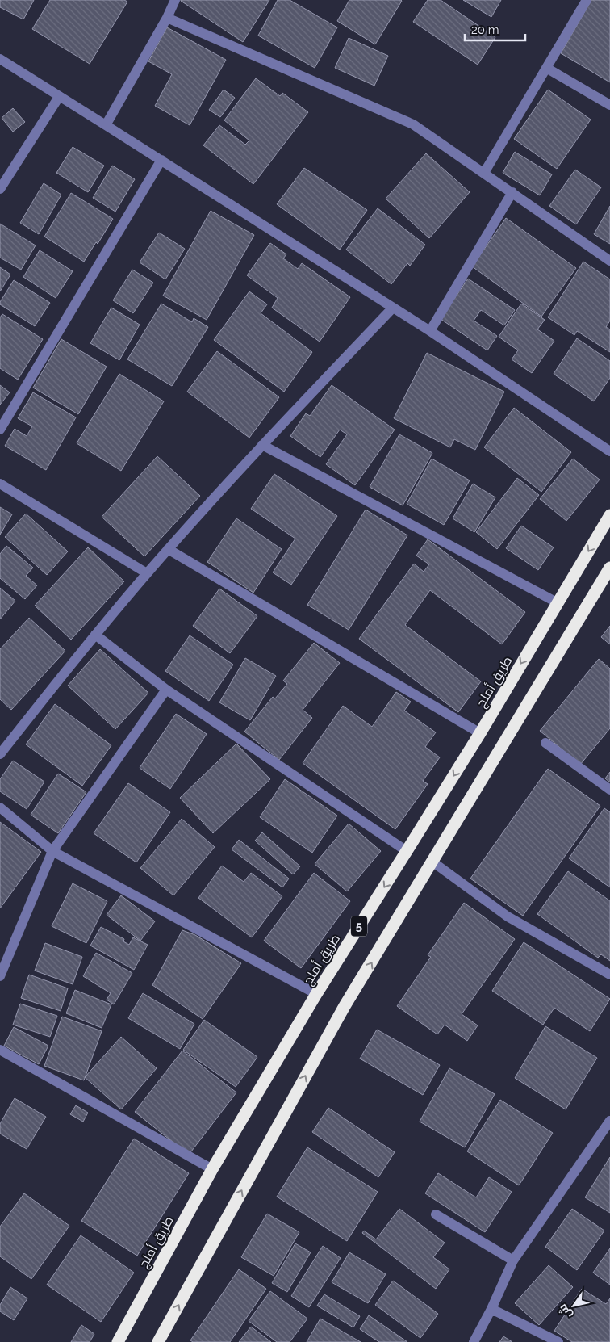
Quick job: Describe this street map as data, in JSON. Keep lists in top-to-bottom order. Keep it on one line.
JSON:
{"streets":{"highway":["طريق أملج","5"]},"scale_bar":"20 m","north":"bottom left"}
